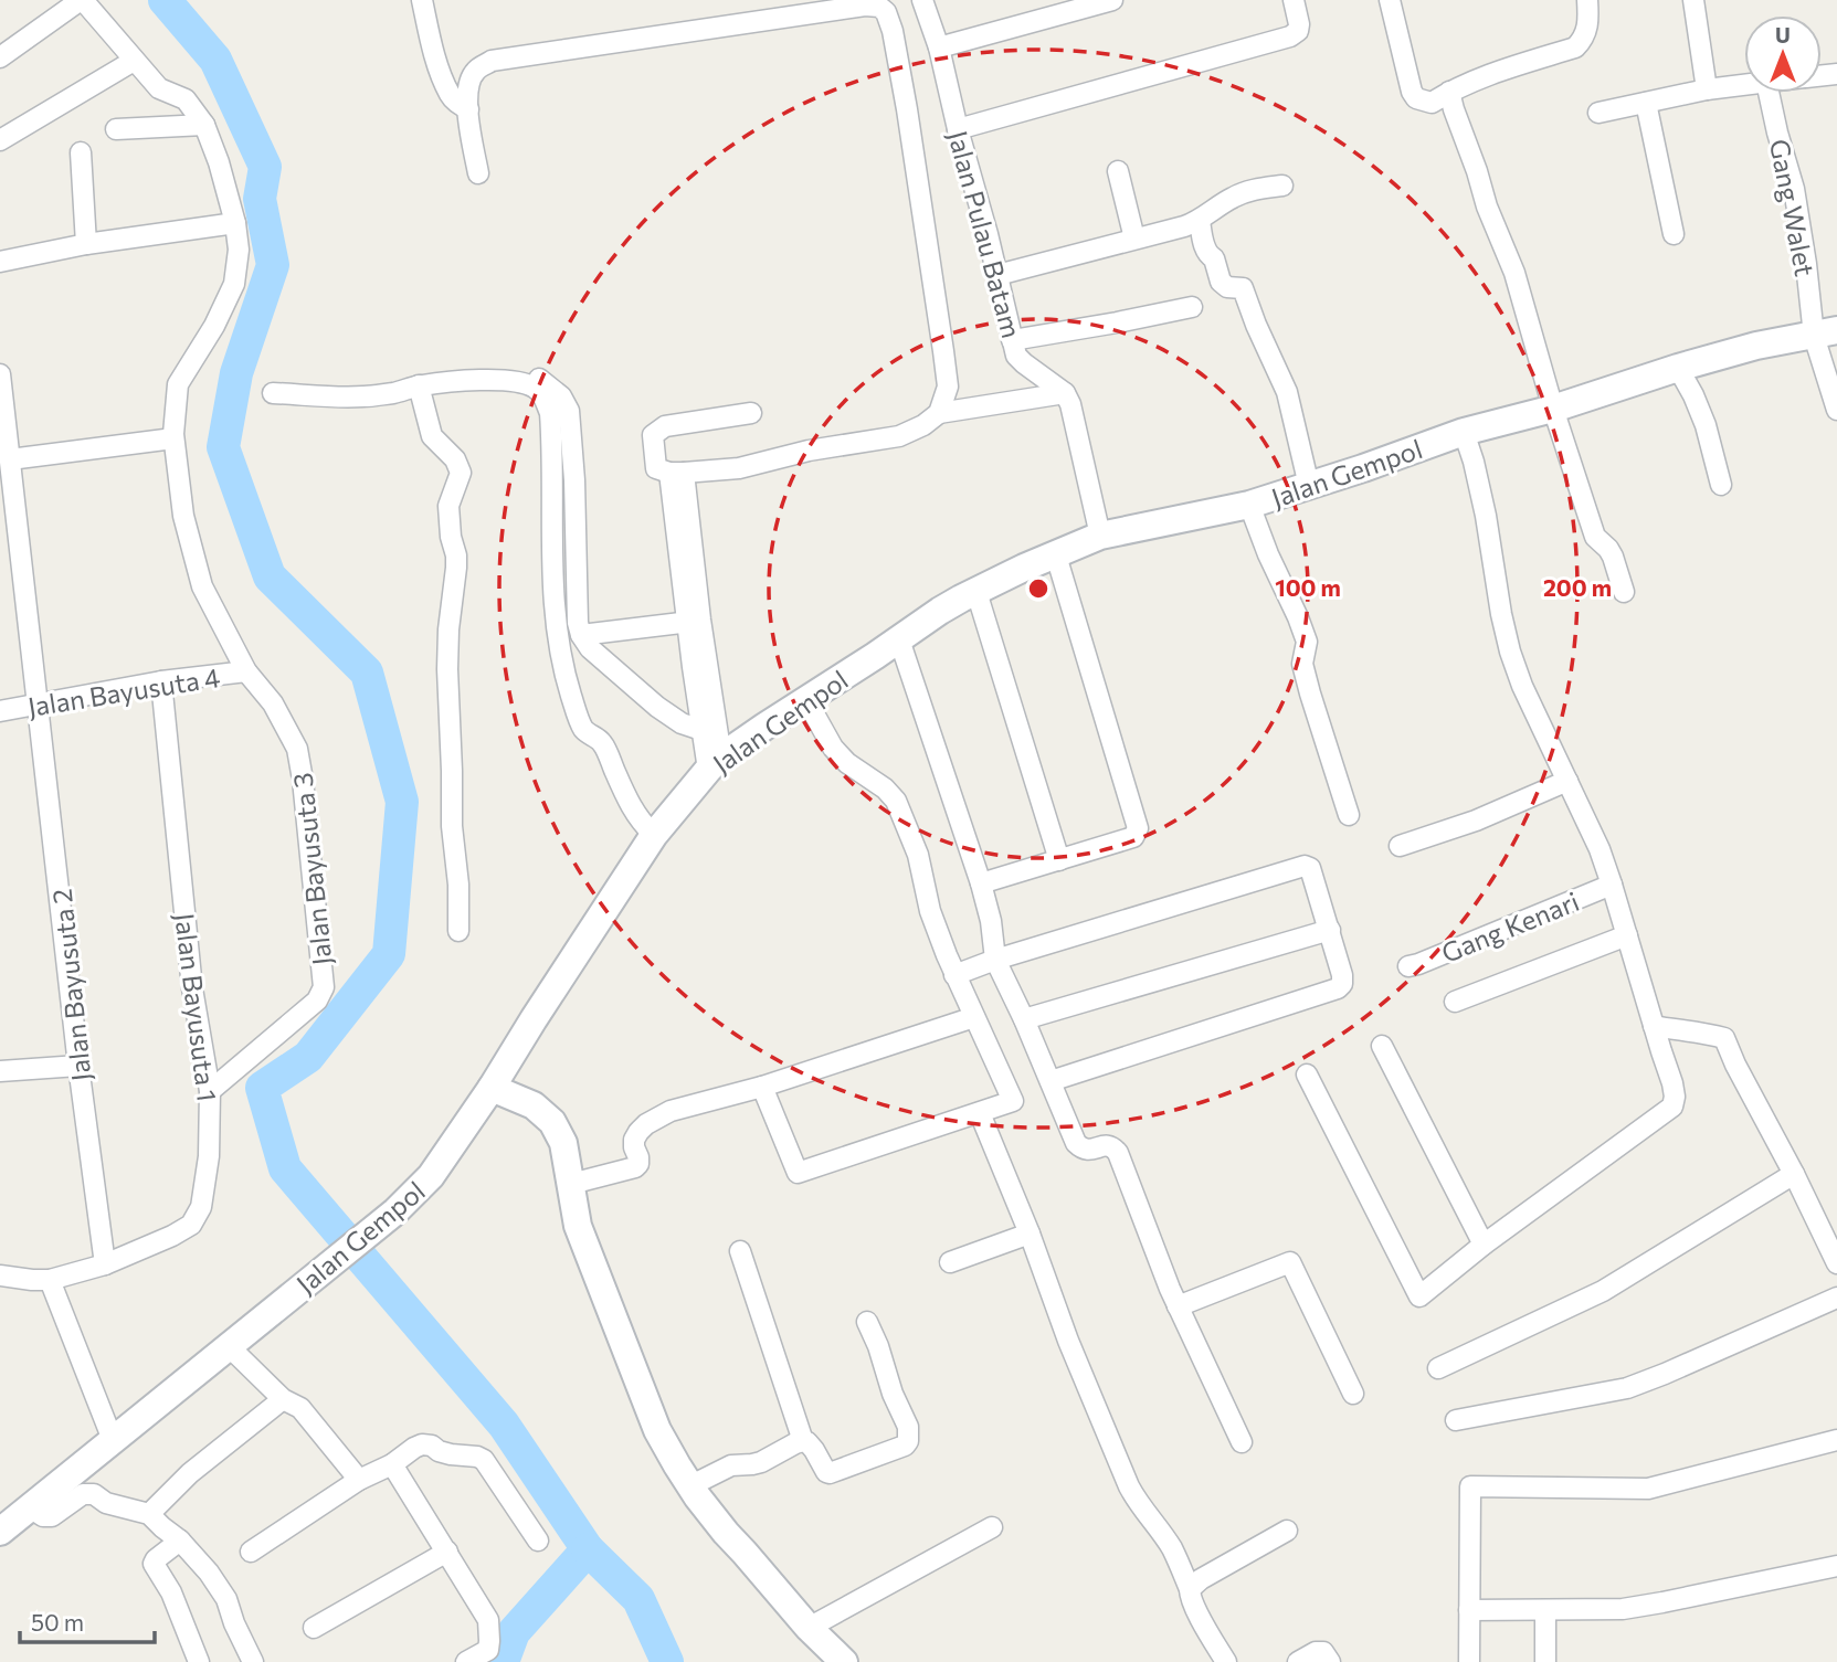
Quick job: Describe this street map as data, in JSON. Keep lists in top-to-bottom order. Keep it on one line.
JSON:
{"streets":{"main road":["Jalan Gempol"],"street":["Gang Walet","Jalan Pulau Batam","Jalan Bayusuta 4","Jalan Bayusuta 3","Gang Kenari","Jalan Bayusuta 2","Jalan Bayusuta 1"]},"crossings":[["Gang Walet","Jalan Gempol"],["Jalan Bayusuta 4","Jalan Bayusuta 3"],["Jalan Bayusuta 4","Jalan Bayusuta 2"],["Jalan Bayusuta 4","Jalan Bayusuta 1"],["Jalan Bayusuta 3","Jalan Bayusuta 1"],["Jalan Bayusuta 2","Jalan Bayusuta 1"]],"scale_bar":"50 m","north":"top","rings":["100 m","200 m"]}
